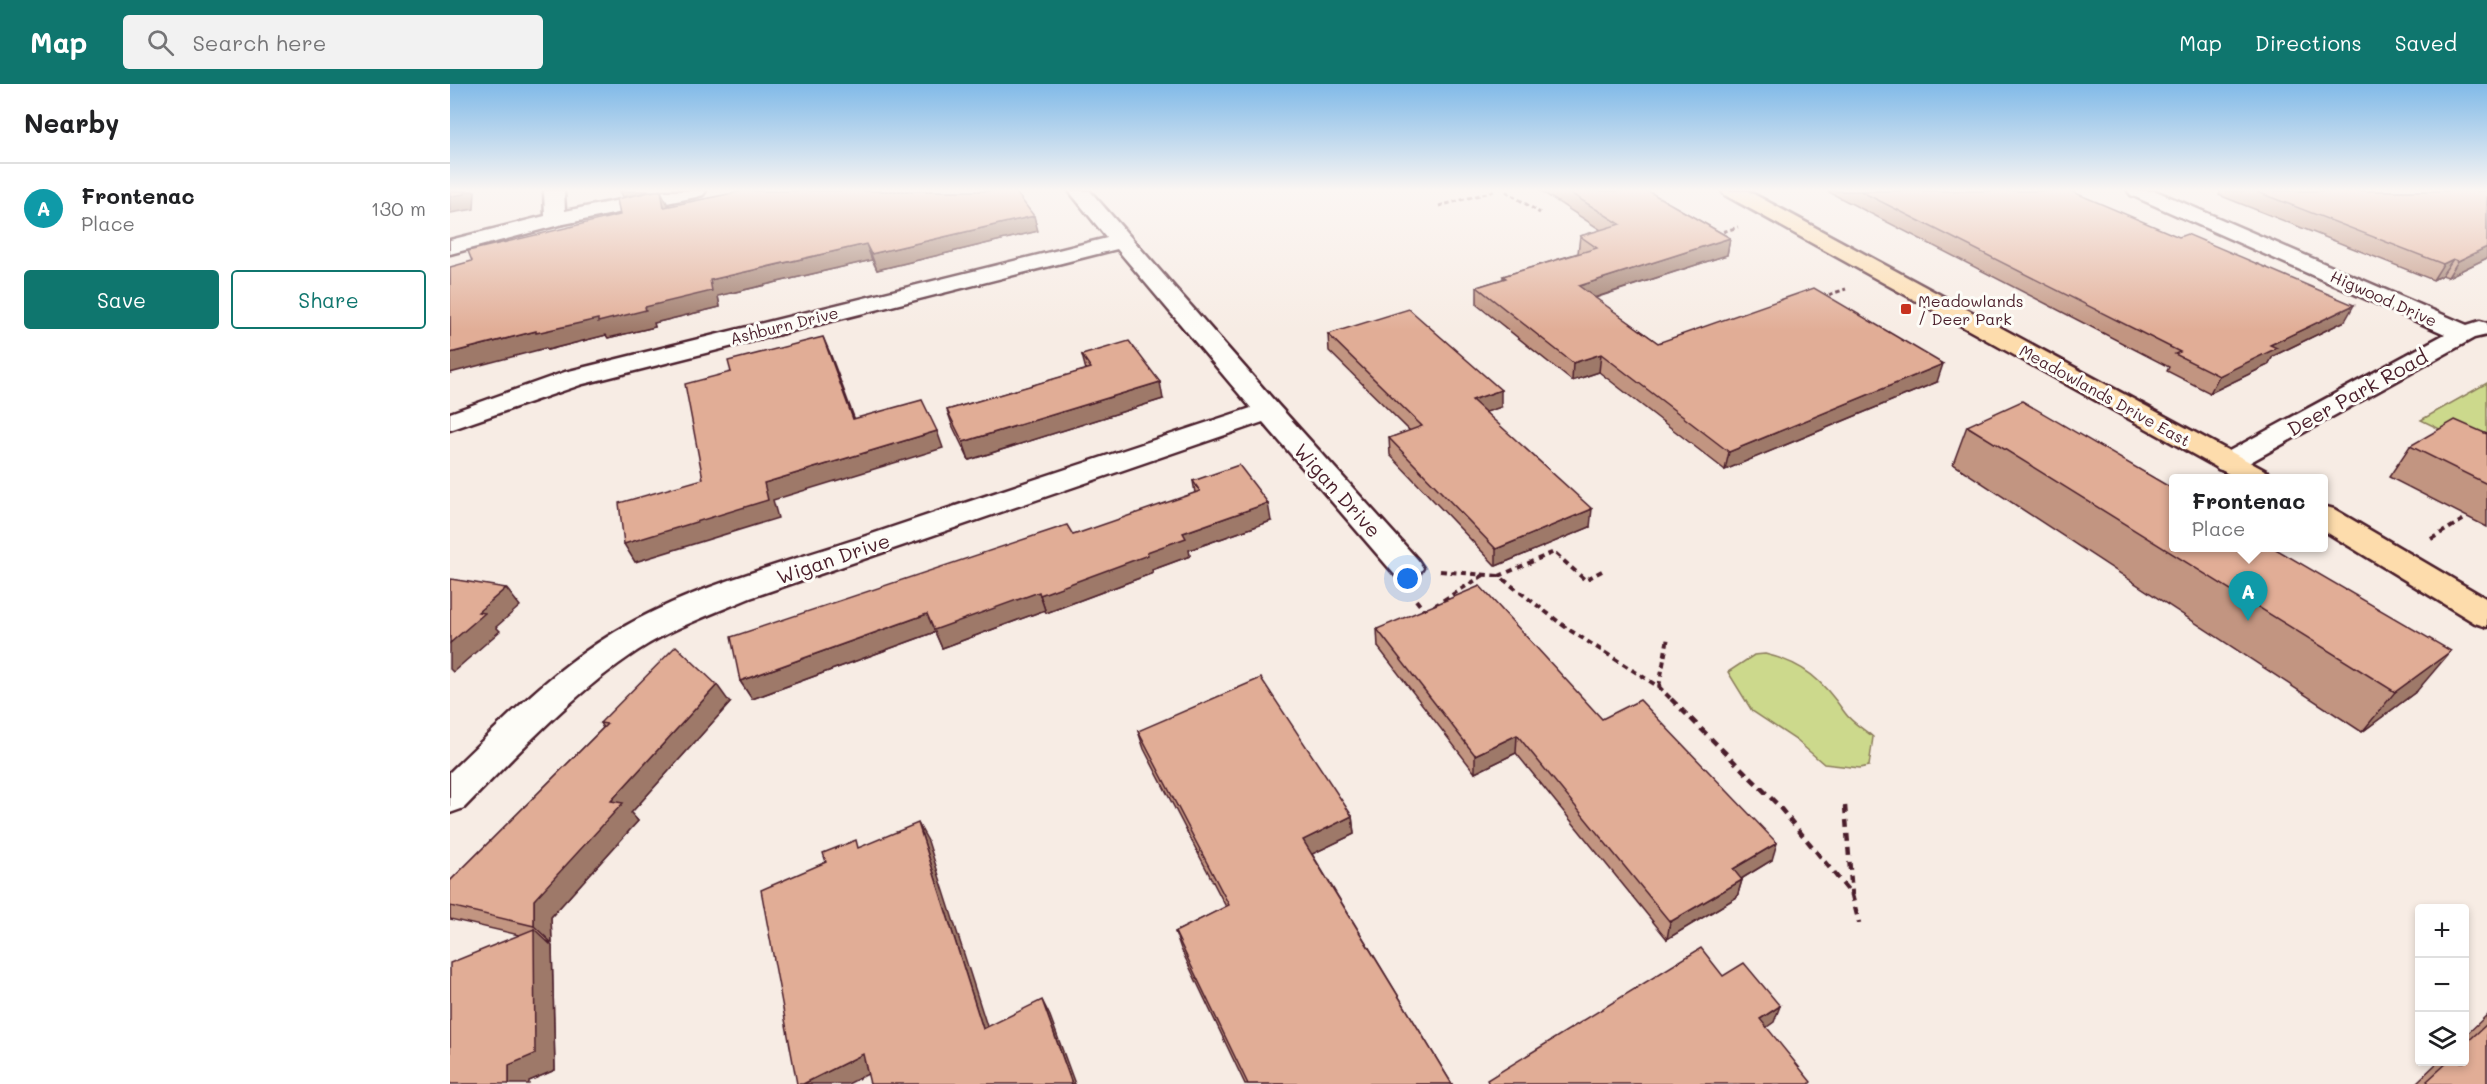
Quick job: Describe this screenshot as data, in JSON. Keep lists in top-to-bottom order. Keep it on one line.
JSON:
{"streets":{"main road":["Meadowlands Drive East"],"street":["Higwood Drive","Ashburn Drive","Deer Park Road","Wigan Drive"]},"crossings":[["Higwood Drive","Deer Park Road"],["Ashburn Drive","Wigan Drive"],["Deer Park Road","Meadowlands Drive East"]],"places":{"transit":["Meadowlands / Deer Park"]},"page":{"header":"Map","search":"Search here","nav":["Map","Directions","Saved"],"heading":"Nearby","list":[{"mark":"A","name":"Frontenac","note":"Place","value":"130 m"}],"buttons":["Save","Share"],"popup":["Frontenac","Place"],"pins":"A","map_buttons":["+","−"]}}
